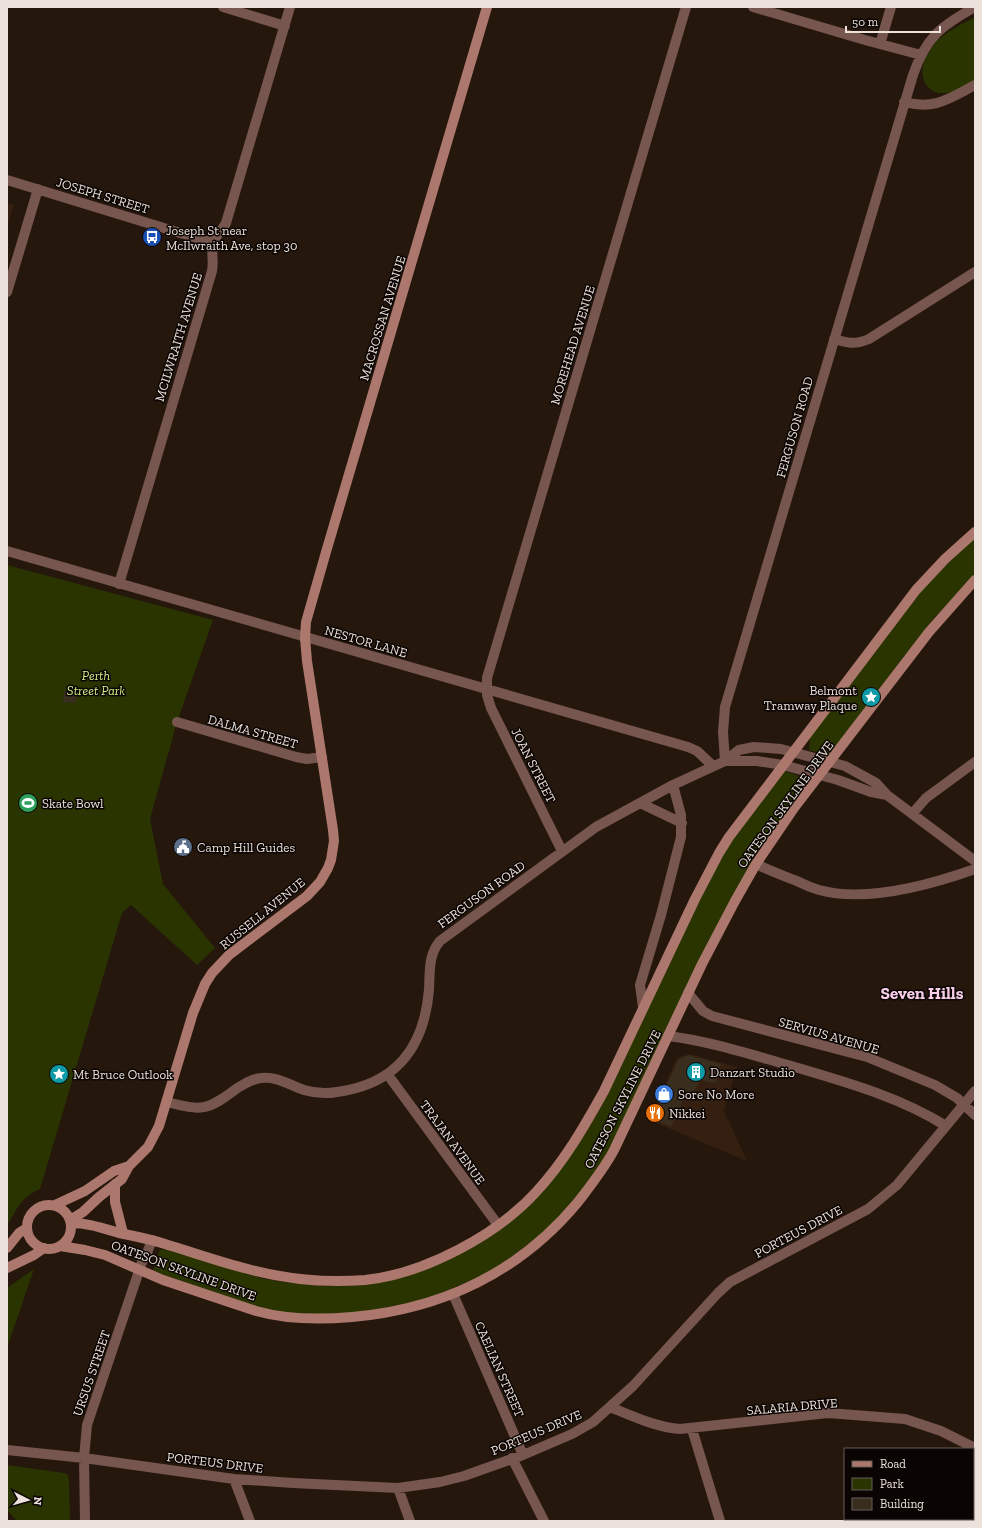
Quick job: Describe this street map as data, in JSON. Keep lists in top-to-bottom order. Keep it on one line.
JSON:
{"streets":{"main road":["MACROSSAN AVENUE","OATESON SKYLINE DRIVE","RUSSELL AVENUE"],"street":["JOSEPH STREET","MCILWRAITH AVENUE","MOREHEAD AVENUE","FERGUSON ROAD","NESTOR LANE","DALMA STREET","JOAN STREET","SERVIUS AVENUE","TRAJAN AVENUE","PORTEUS DRIVE","CAELIAN STREET","URSUS STREET","SALARIA DRIVE"]},"crossings":[["JOSEPH STREET","MCILWRAITH AVENUE"],["MACROSSAN AVENUE","NESTOR LANE"],["MACROSSAN AVENUE","RUSSELL AVENUE"],["MCILWRAITH AVENUE","NESTOR LANE"],["MOREHEAD AVENUE","NESTOR LANE"],["MOREHEAD AVENUE","JOAN STREET"],["FERGUSON ROAD","NESTOR LANE"],["FERGUSON ROAD","JOAN STREET"],["FERGUSON ROAD","OATESON SKYLINE DRIVE"],["FERGUSON ROAD","RUSSELL AVENUE"],["FERGUSON ROAD","TRAJAN AVENUE"],["NESTOR LANE","JOAN STREET"],["NESTOR LANE","RUSSELL AVENUE"],["DALMA STREET","RUSSELL AVENUE"],["OATESON SKYLINE DRIVE","SERVIUS AVENUE"],["OATESON SKYLINE DRIVE","TRAJAN AVENUE"],["OATESON SKYLINE DRIVE","CAELIAN STREET"],["OATESON SKYLINE DRIVE","URSUS STREET"],["SERVIUS AVENUE","PORTEUS DRIVE"],["PORTEUS DRIVE","CAELIAN STREET"],["PORTEUS DRIVE","URSUS STREET"],["PORTEUS DRIVE","SALARIA DRIVE"]],"districts":["Seven Hills"],"parks":["Perth Street Park"],"places":{"bus stop":["Joseph St near McIlwraith Ave, stop 30"],"place":["Belmont Tramway Plaque","Mt Bruce Outlook"],"sports":["Skate Bowl"],"public building":["Camp Hill Guides"],"building":["Danzart Studio"],"shop":["Sore No More"],"restaurant":["Nikkei"]},"legend":["Road","Park","Building"],"scale_bar":"50 m","north":"right"}
